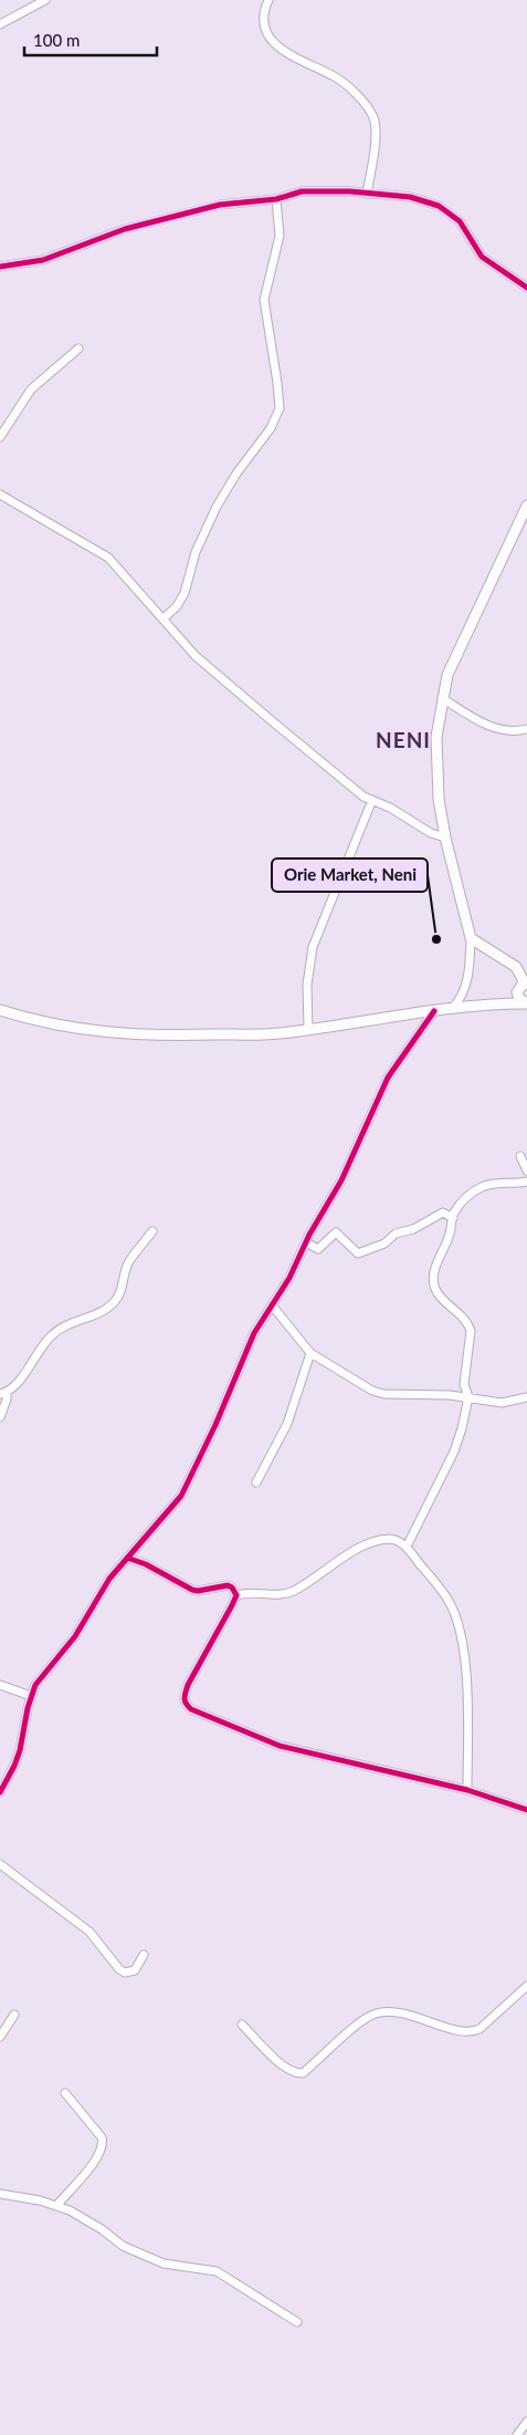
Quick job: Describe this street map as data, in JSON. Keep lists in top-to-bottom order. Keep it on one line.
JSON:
{"districts":["NENI"],"places":["Orie Market, Neni"],"scale_bar":"100 m"}
